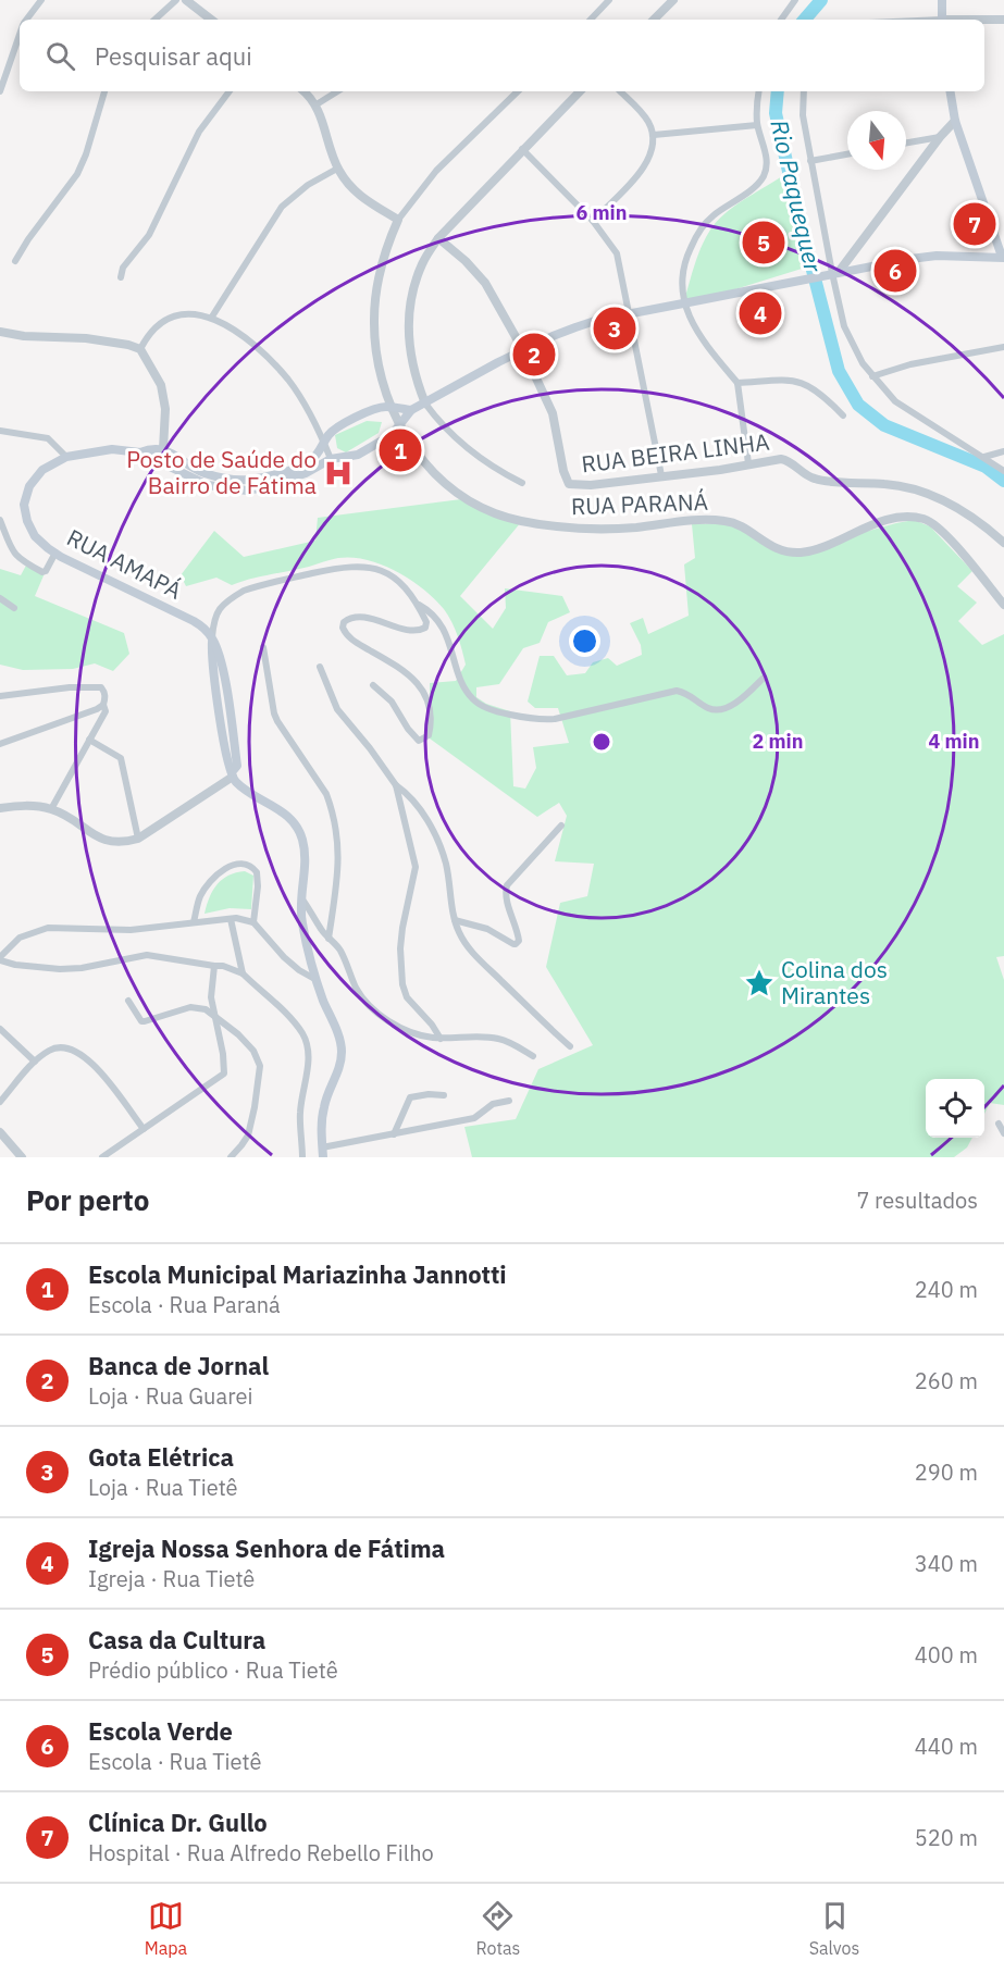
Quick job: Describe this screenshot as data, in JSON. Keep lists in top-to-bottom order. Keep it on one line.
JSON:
{"streets":{"main road":["RUA AMAPÁ"],"street":["RUA BEIRA LINHA","RUA PARANÁ"]},"water":["Rio Paquequer"],"places":{"hospital":["Posto de Saúde do Bairro de Fátima"],"place":["Colina dos Mirantes"]},"north":"bottom","page":{"search":"Pesquisar aqui","pins":["7","5","6","4","3","2","1"],"heading":["Por perto","7 resultados"],"list":[{"mark":"1","name":"Escola Municipal Mariazinha Jannotti","note":"Escola · Rua Paraná","value":"240 m"},{"mark":"2","name":"Banca de Jornal","note":"Loja · Rua Guarei","value":"260 m"},{"mark":"3","name":"Gota Elétrica","note":"Loja · Rua Tietê","value":"290 m"},{"mark":"4","name":"Igreja Nossa Senhora de Fátima","note":"Igreja · Rua Tietê","value":"340 m"},{"mark":"5","name":"Casa da Cultura","note":"Prédio público · Rua Tietê","value":"400 m"},{"mark":"6","name":"Escola Verde","note":"Escola · Rua Tietê","value":"440 m"},{"mark":"7","name":"Clínica Dr. Gullo","note":"Hospital · Rua Alfredo Rebello Filho","value":"520 m"}],"nav":["Mapa","Rotas","Salvos"]},"rings":["6 min","2 min","4 min"]}
